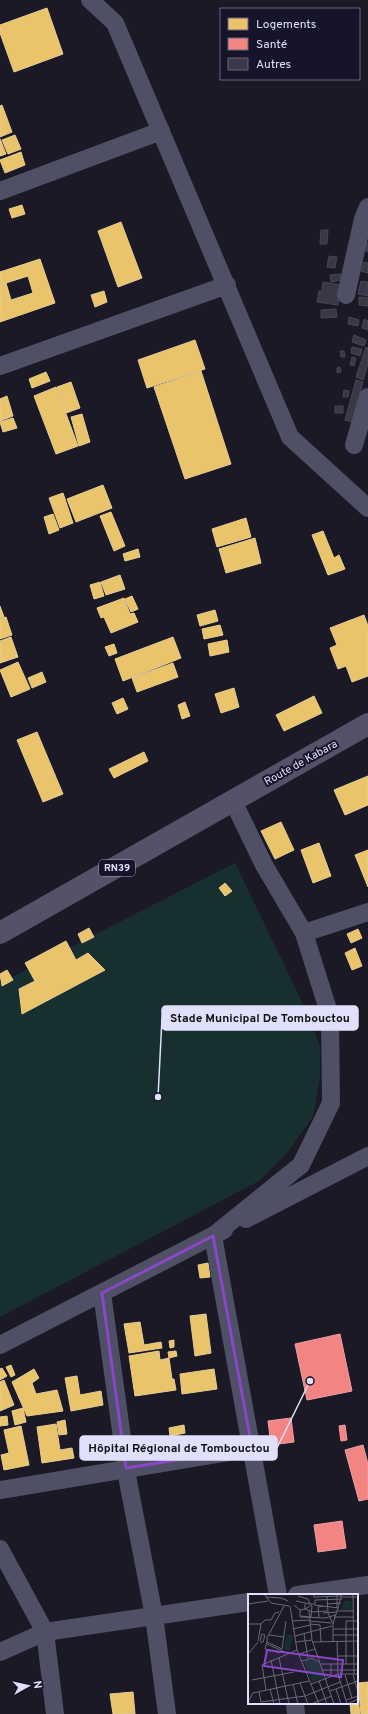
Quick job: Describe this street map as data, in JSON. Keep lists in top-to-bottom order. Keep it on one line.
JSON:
{"streets":{"main road":["Route de Kabara","RN39"]},"crossings":[["Route de Kabara","RN39"]],"places":["Stade Municipal De Tombouctou","Hôpital Régional de Tombouctou"],"legend":["Logements","Santé","Autres"],"north":"right"}
